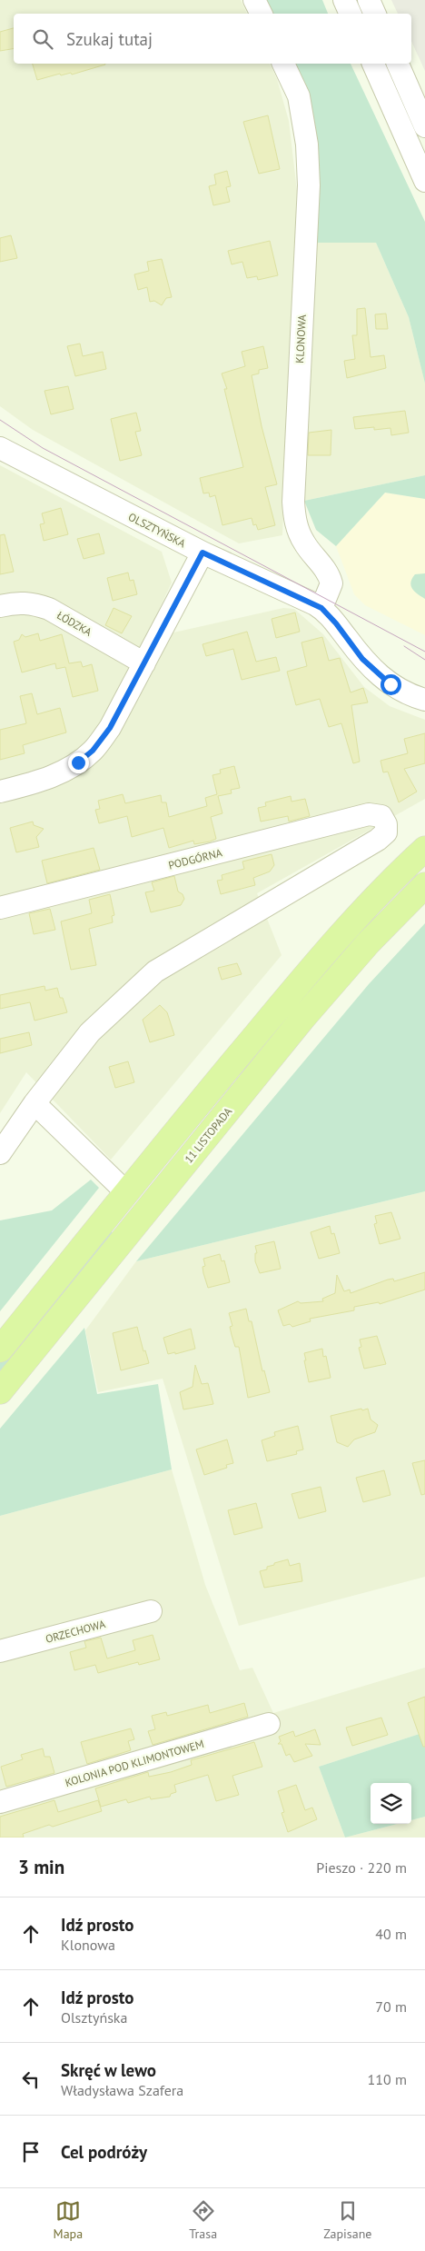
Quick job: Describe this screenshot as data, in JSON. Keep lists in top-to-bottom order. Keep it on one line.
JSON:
{"streets":{"main road":["11 LISTOPADA"],"street":["KLONOWA","OLSZTYŃSKA","ŁÓDZKA","PODGÓRNA","ORZECHOWA","KOLONIA POD KLIMONTOWEM"]},"crossings":[["KLONOWA","OLSZTYŃSKA"]],"page":{"search":"Szukaj tutaj","heading":["3 min","Pieszo · 220 m"],"list":[["Idź prosto","Klonowa","40 m"],["Idź prosto","Olsztyńska","70 m"],["Skręć w lewo","Władysława Szafera","110 m"],"Cel podróży"],"nav":["Mapa","Trasa","Zapisane"]}}
